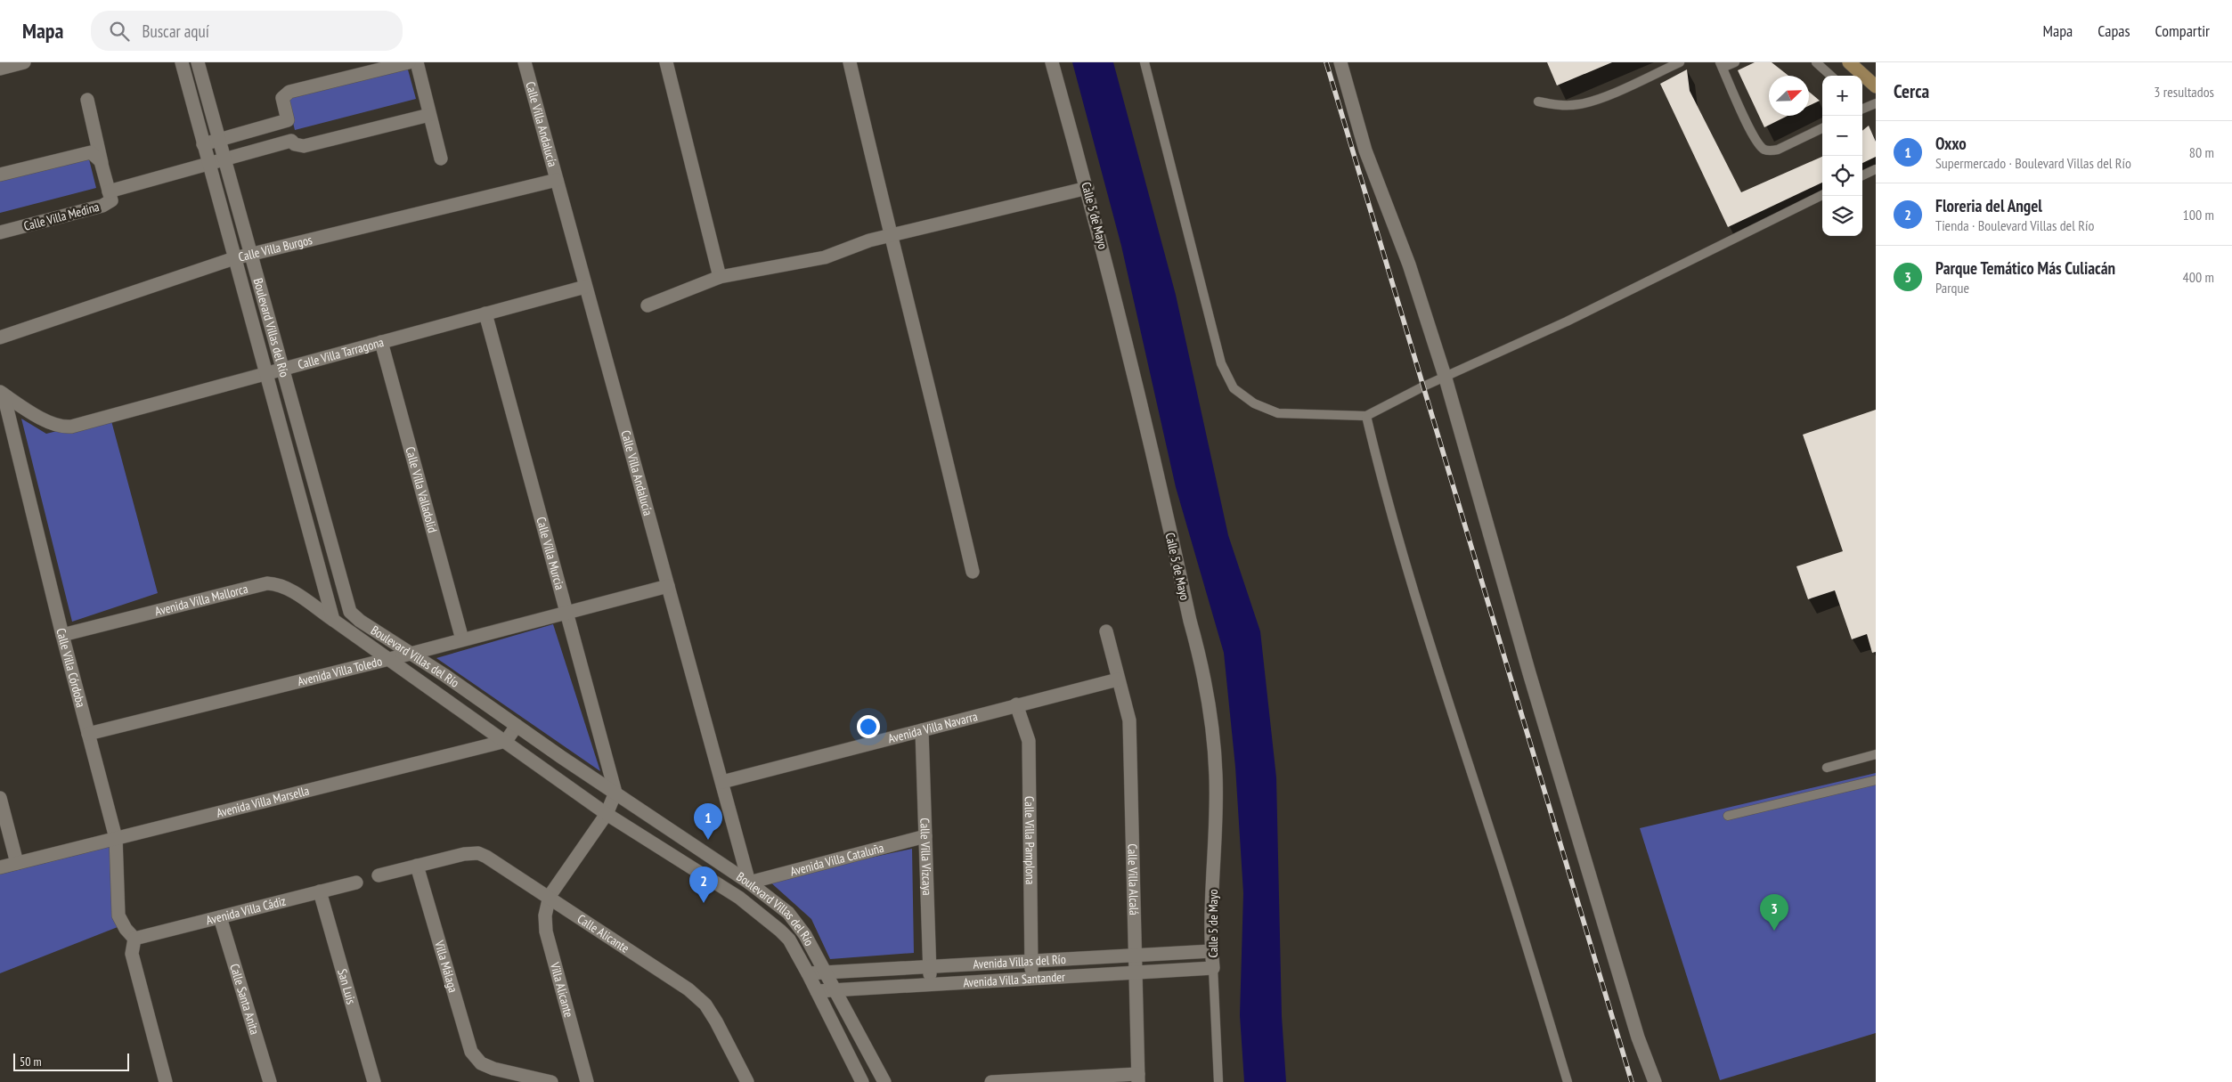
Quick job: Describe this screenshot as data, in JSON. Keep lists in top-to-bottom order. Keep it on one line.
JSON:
{"streets":{"street":["Calle Villa Andalucía","Calle 5 de Mayo","Calle Villa Medina","Calle Villa Burgos","Boulevard Villas del Río","Calle Villa Tarragona","Calle Villa Valladolid","Calle Villa Murcia","Avenida Villa Mallorca","Calle Villa Córdoba","Avenida Villa Toledo","Avenida Villa Navarra","Avenida Villa Marsella","Calle Villa Pamplona","Calle Villa Vizcaya","Avenida Villa Cataluña","Calle Villa Alcalá","Avenida Villa Cádiz","Calle Alicante","Avenida Villas del Río","Villa Málaga","Avenida Villa Santander","San Luis","Villa Alicante","Calle Santa Anita"]},"crossings":[["Calle Villa Andalucía","Calle Villa Burgos"],["Calle Villa Andalucía","Boulevard Villas del Río"],["Calle Villa Andalucía","Calle Villa Tarragona"],["Calle Villa Andalucía","Avenida Villa Toledo"],["Calle Villa Andalucía","Avenida Villa Navarra"],["Calle Villa Andalucía","Avenida Villa Cataluña"],["Calle 5 de Mayo","Avenida Villas del Río"],["Calle 5 de Mayo","Avenida Villa Santander"],["Calle Villa Burgos","Boulevard Villas del Río"],["Boulevard Villas del Río","Calle Villa Tarragona"],["Boulevard Villas del Río","Calle Villa Murcia"],["Boulevard Villas del Río","Avenida Villa Mallorca"],["Boulevard Villas del Río","Avenida Villa Toledo"],["Boulevard Villas del Río","Avenida Villa Marsella"],["Boulevard Villas del Río","Avenida Villa Cataluña"],["Boulevard Villas del Río","Avenida Villas del Río"],["Boulevard Villas del Río","Avenida Villa Santander"],["Calle Villa Tarragona","Calle Villa Valladolid"],["Calle Villa Tarragona","Calle Villa Murcia"],["Calle Villa Tarragona","Calle Villa Córdoba"],["Calle Villa Valladolid","Avenida Villa Toledo"],["Calle Villa Murcia","Avenida Villa Toledo"],["Avenida Villa Mallorca","Calle Villa Córdoba"],["Calle Villa Córdoba","Avenida Villa Toledo"],["Calle Villa Córdoba","Avenida Villa Marsella"],["Calle Villa Córdoba","Avenida Villa Cádiz"],["Avenida Villa Navarra","Calle Villa Pamplona"],["Avenida Villa Navarra","Calle Villa Vizcaya"],["Avenida Villa Navarra","Calle Villa Alcalá"],["Calle Villa Pamplona","Avenida Villas del Río"],["Calle Villa Pamplona","Avenida Villa Santander"],["Calle Villa Vizcaya","Avenida Villa Cataluña"],["Calle Villa Vizcaya","Avenida Villas del Río"],["Calle Villa Vizcaya","Avenida Villa Santander"],["Calle Villa Alcalá","Avenida Villas del Río"],["Calle Villa Alcalá","Avenida Villa Santander"],["Avenida Villa Cádiz","San Luis"],["Avenida Villa Cádiz","Calle Santa Anita"],["Calle Alicante","Villa Málaga"],["Calle Alicante","Villa Alicante"]],"scale_bar":"50 m","north":"top right","page":{"header":"Mapa","search":"Buscar aquí","nav":["Mapa","Capas","Compartir"],"heading":["Cerca","3 resultados"],"map_buttons":["+","−"],"list":[{"mark":"1","name":"Oxxo","note":"Supermercado · Boulevard Villas del Río","value":"80 m"},{"mark":"2","name":"Floreria del Angel","note":"Tienda · Boulevard Villas del Río","value":"100 m"},{"mark":"3","name":"Parque Temático Más Culiacán","note":"Parque","value":"400 m"}],"pins":["1","2","3"],"scale":"50 m"}}
